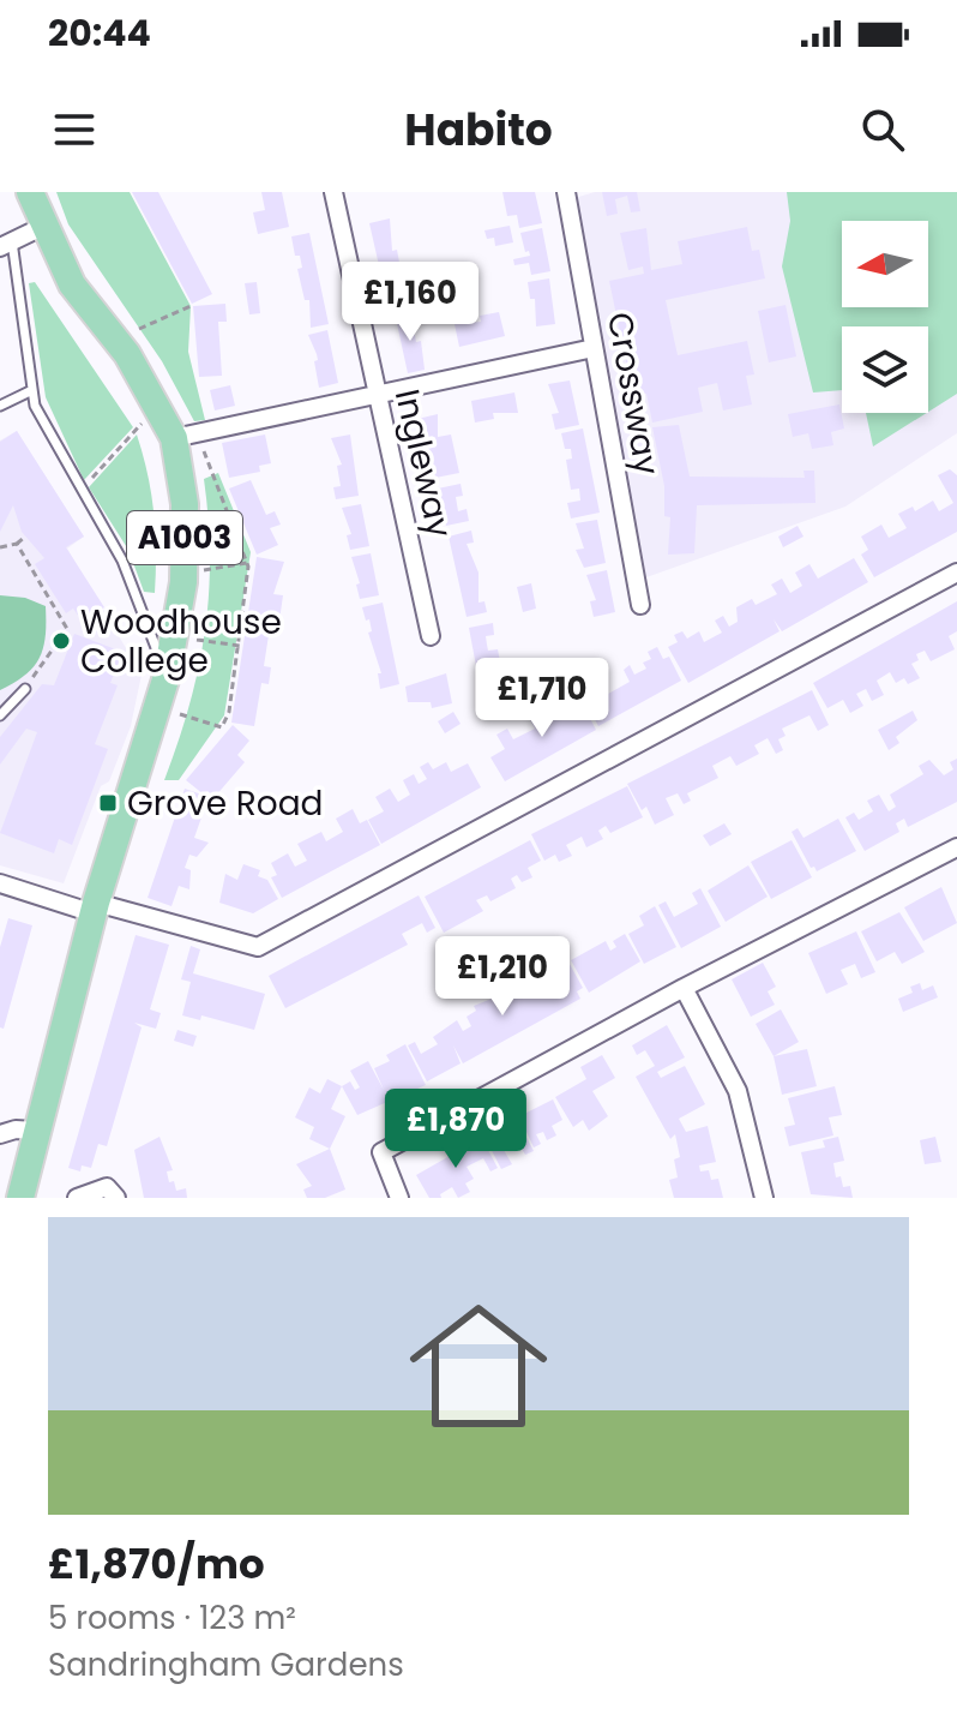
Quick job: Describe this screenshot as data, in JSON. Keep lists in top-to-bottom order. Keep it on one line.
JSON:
{"streets":{"main road":["A1003"],"street":["Crossway","Ingleway"]},"places":{"other":["Woodhouse College"],"transit":["Grove Road"]},"north":"left","page":{"status":"20:44","header":"Habito","price":["£1,160","£1,710","£1,210","£1,870"],"list":[{"name":"£1,870/mo","note":"5 rooms · 123 m² · Sandringham Gardens"}]}}
